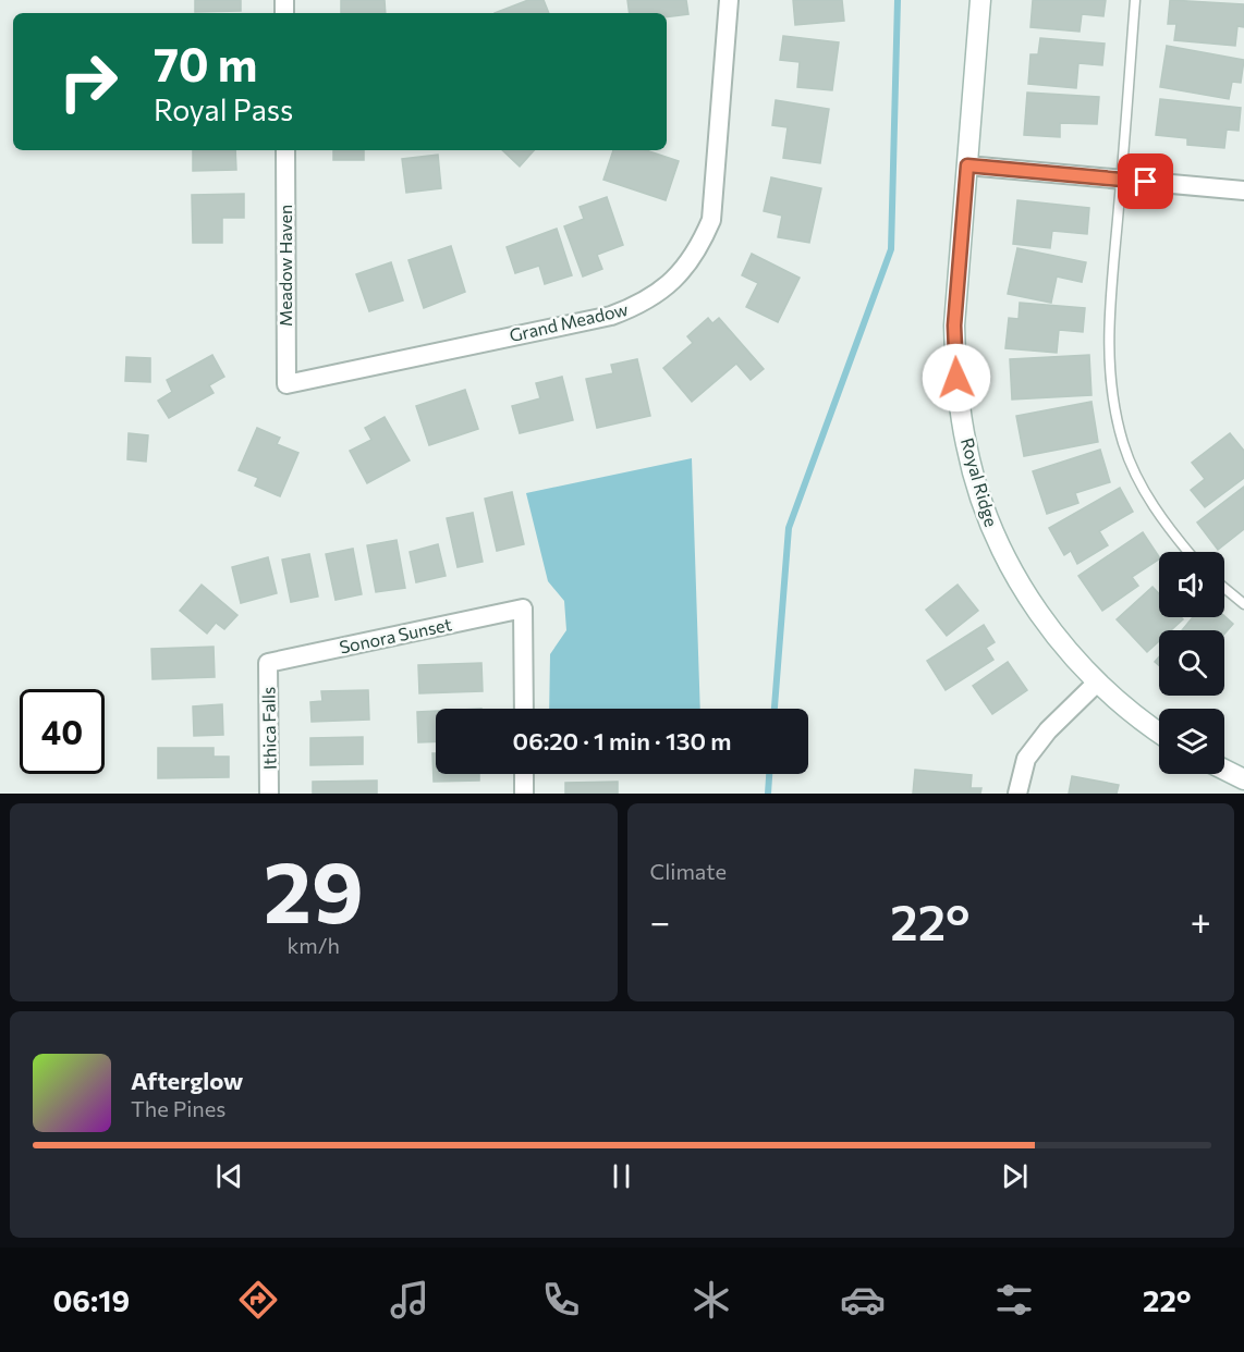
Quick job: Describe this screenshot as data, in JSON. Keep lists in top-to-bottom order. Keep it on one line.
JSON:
{"streets":{"street":["Meadow Haven","Grand Meadow","Royal Ridge","Sonora Sunset","Ithica Falls"]},"crossings":[["Meadow Haven","Grand Meadow"],["Sonora Sunset","Ithica Falls"]],"page":{"turn":["70 m","Royal Pass"],"limit":"40","trip":"06:20 · 1 min · 130 m","tile":[["29","km/h"],"Climate"],"heat":["−","22°","+"],"song":["Afterglow","The Pines"],"tabs":["06:19","22°"]}}
